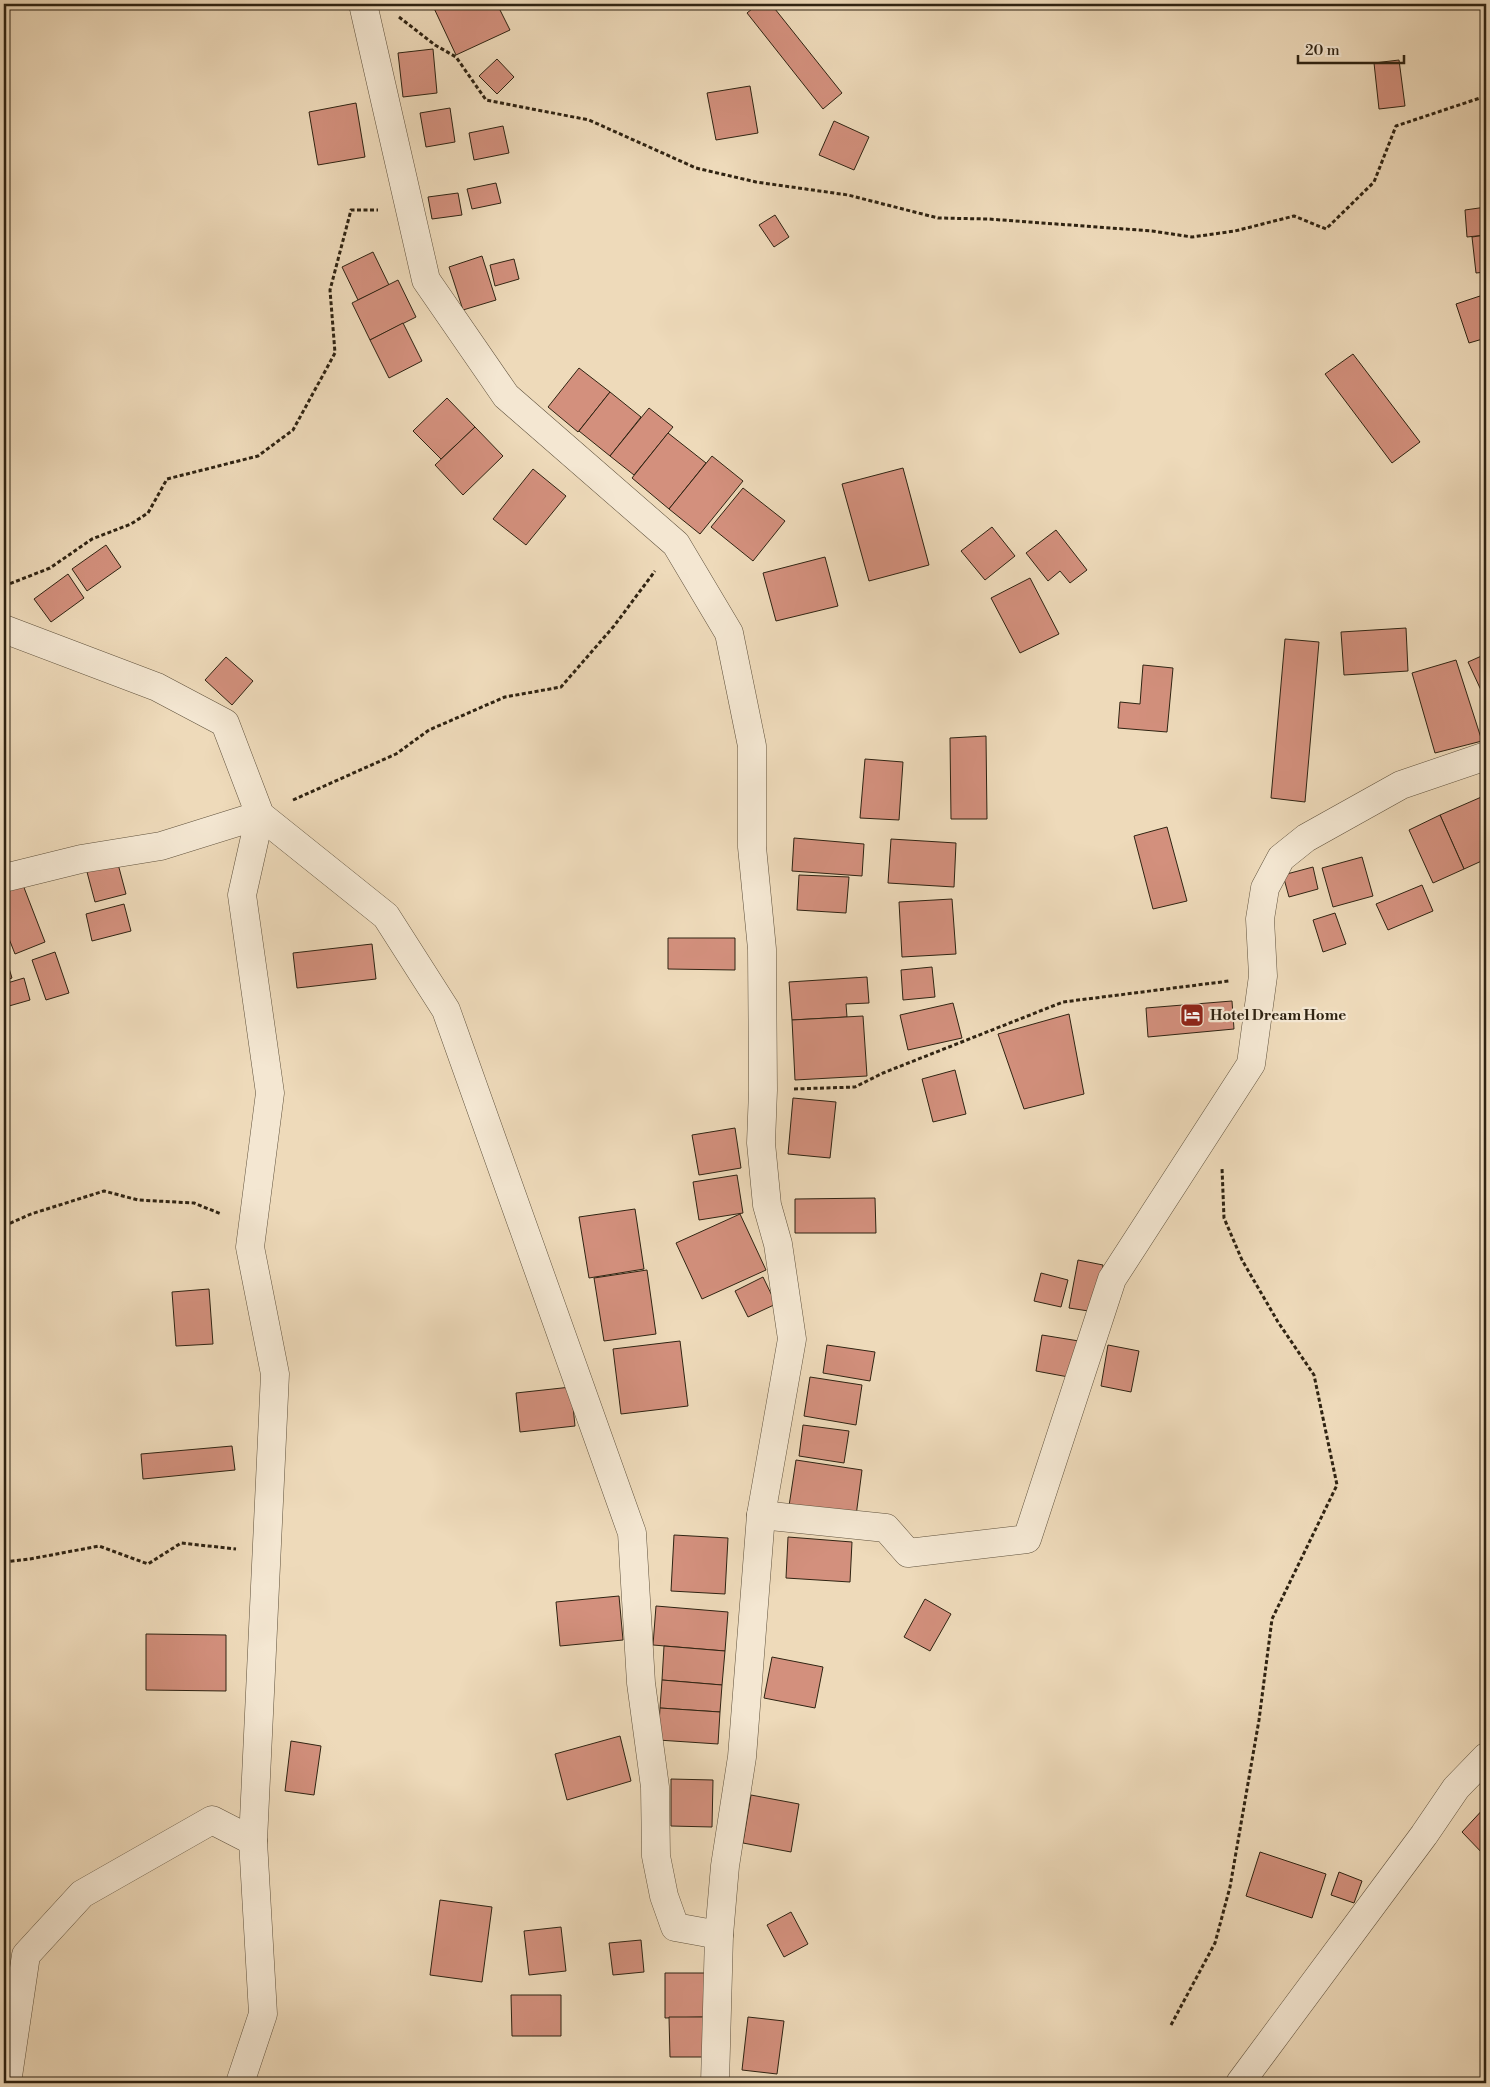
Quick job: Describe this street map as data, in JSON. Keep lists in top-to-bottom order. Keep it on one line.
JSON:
{"places":{"hotel":["Hotel Dream Home"]},"scale_bar":"20 m"}
